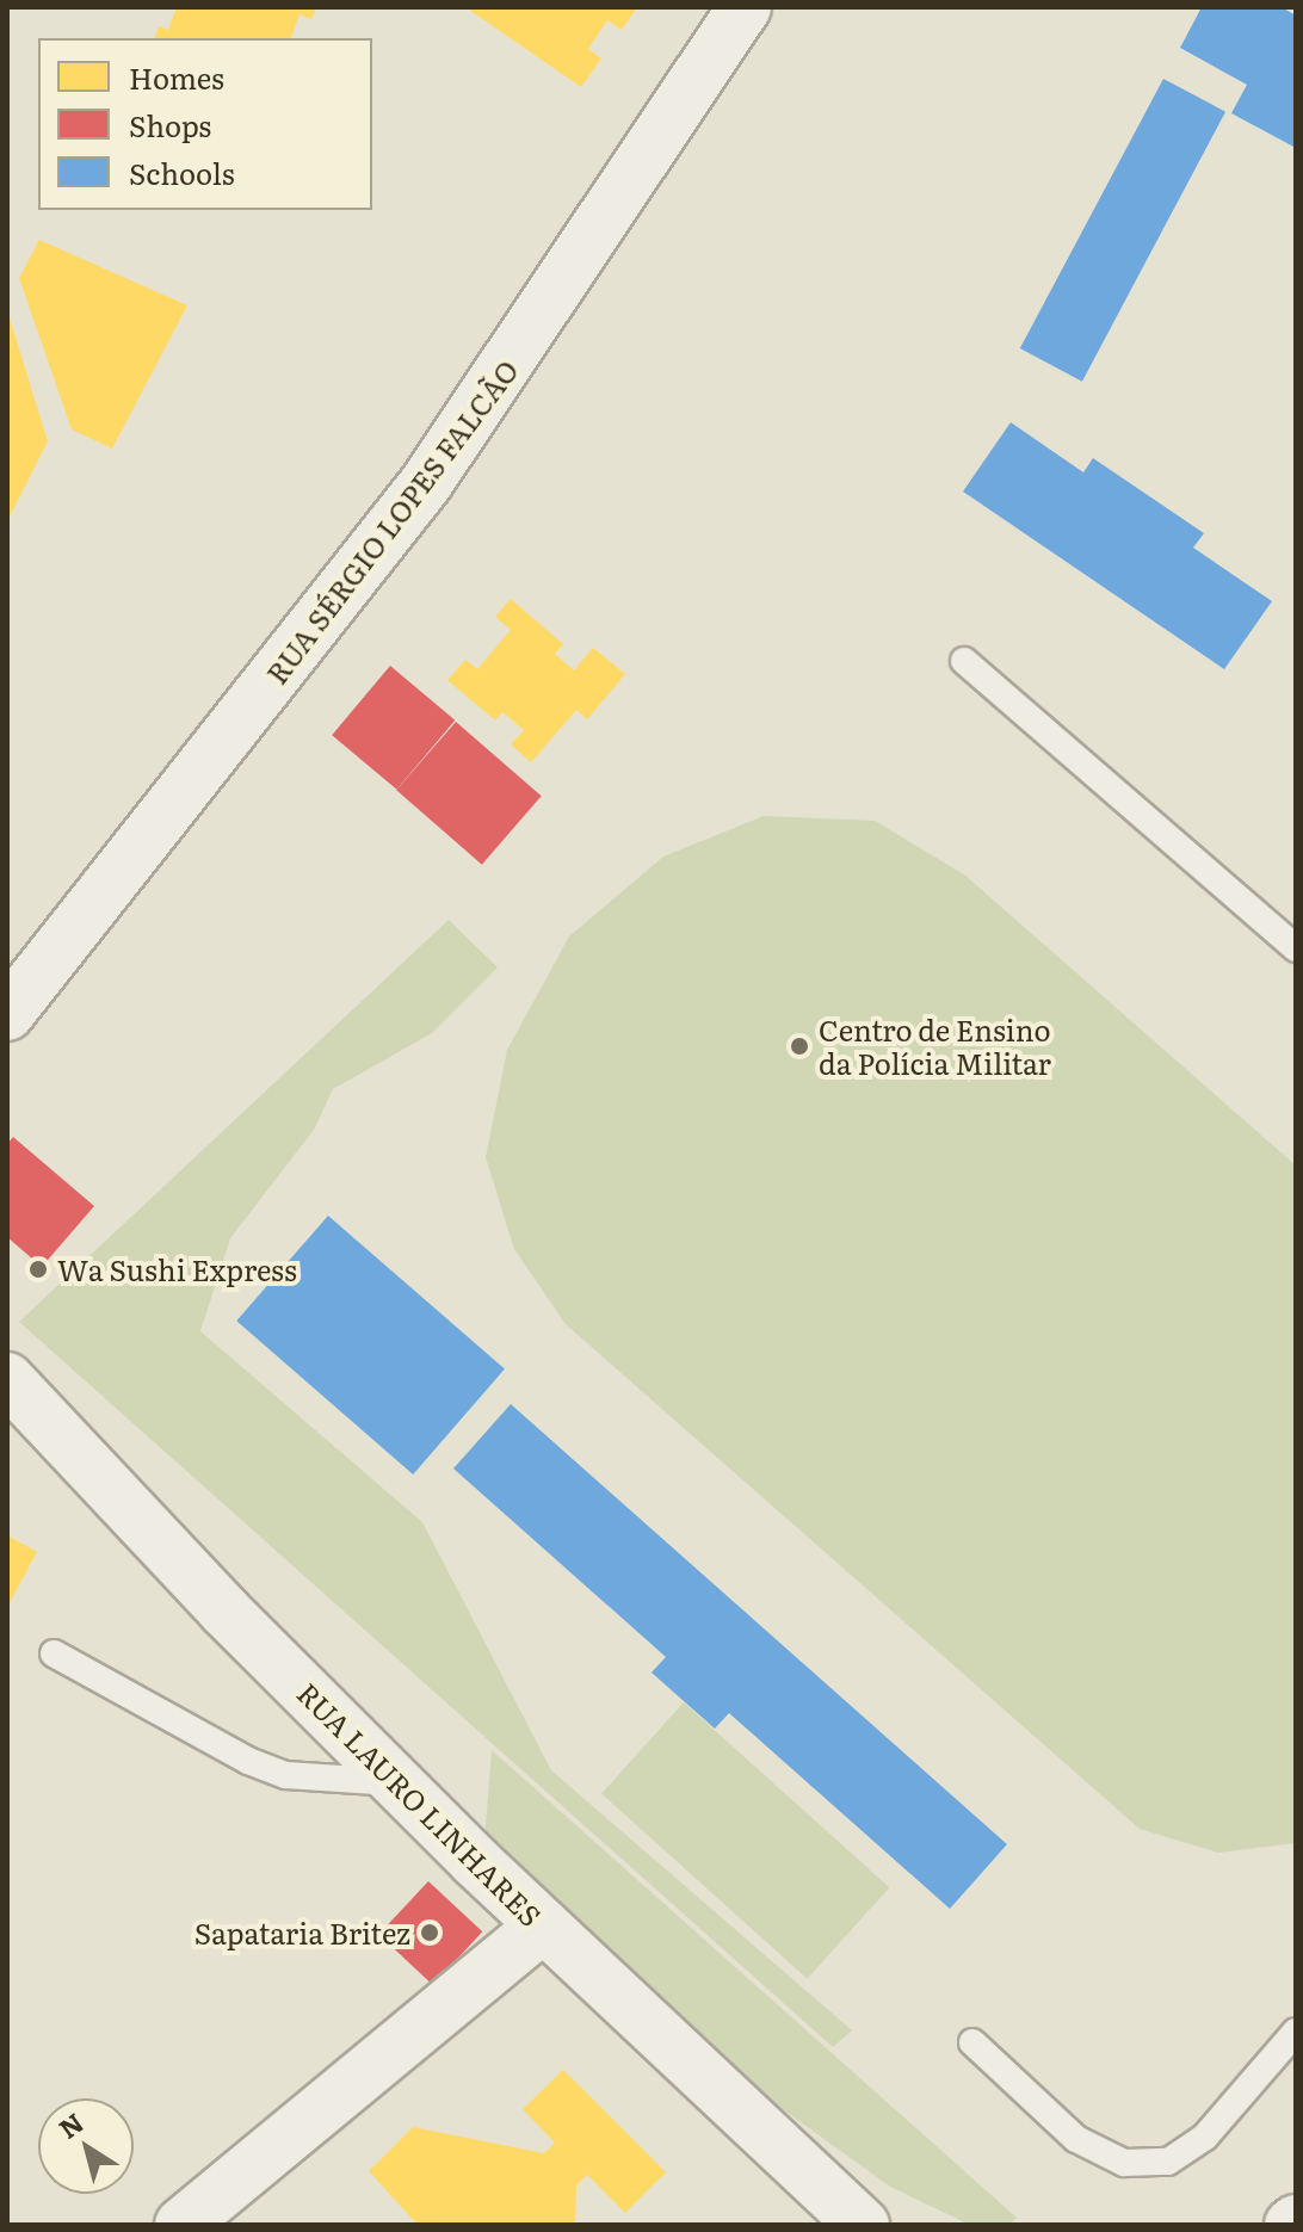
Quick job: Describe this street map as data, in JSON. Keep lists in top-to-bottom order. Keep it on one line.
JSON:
{"streets":{"street":["RUA SÉRGIO LOPES FALCÃO","RUA LAURO LINHARES"]},"places":["Centro de Ensino da Polícia Militar","Wa Sushi Express","Sapataria Britez"],"legend":["Homes","Shops","Schools"],"north":"top left"}
